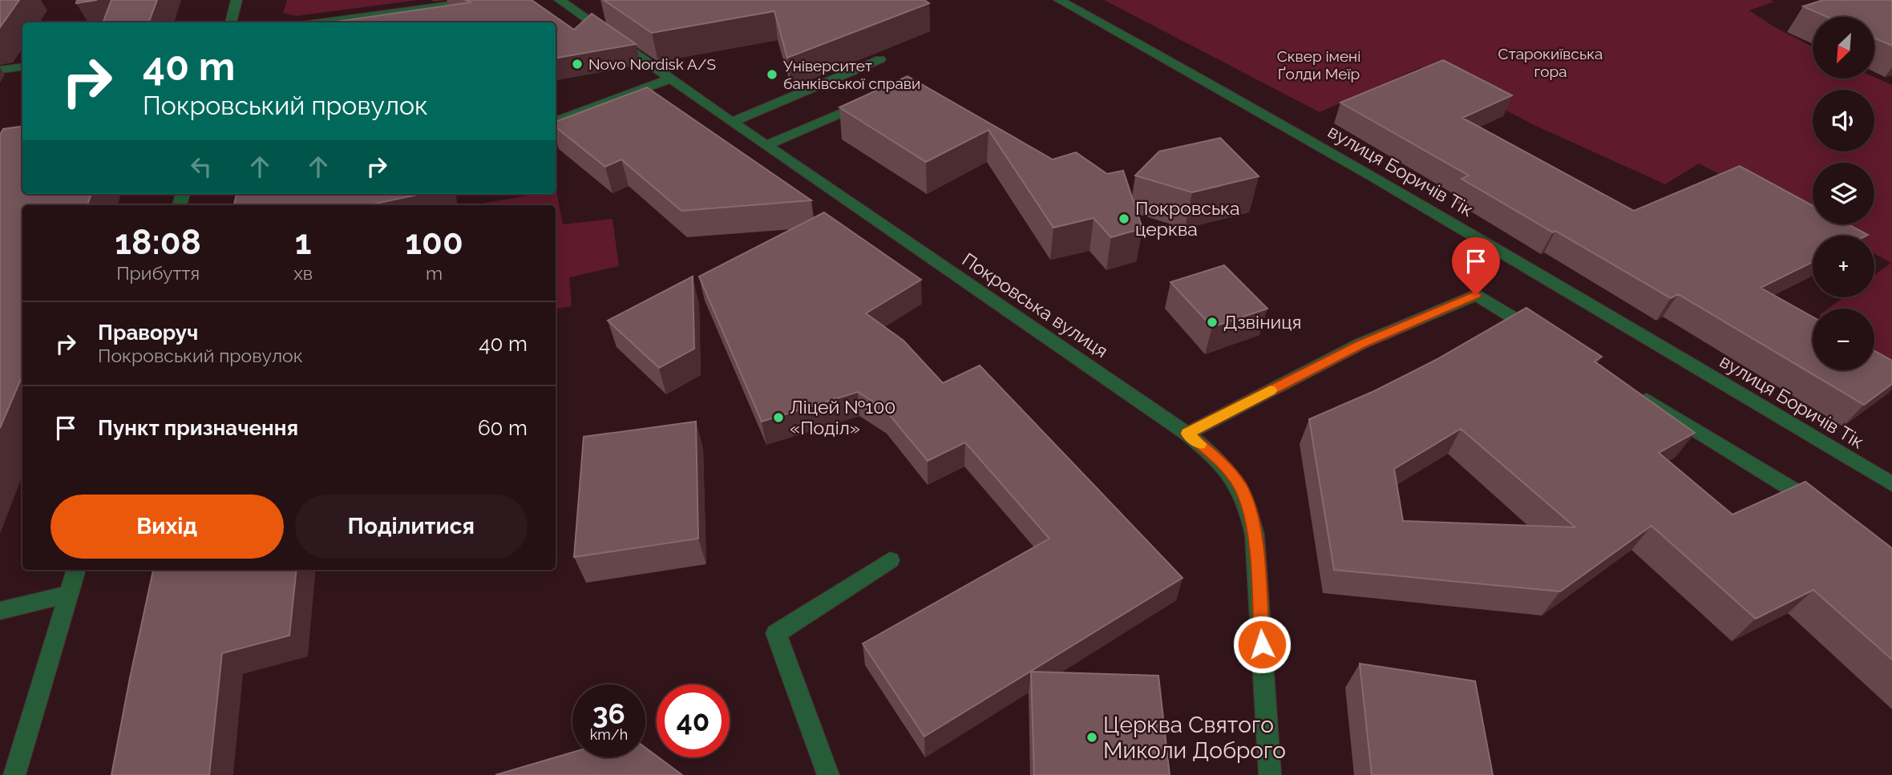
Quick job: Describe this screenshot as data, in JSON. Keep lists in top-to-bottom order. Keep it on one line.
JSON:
{"streets":{"street":["вулиця Боричів Тік","Покровська вулиця"]},"parks":["Старокиївська гора","Сквер імені Ґолди Меїр"],"places":["Novo Nordisk A/S","Університет банківської справи","Покровська церква","Дзвіниця","Ліцей №100 «Поділ»","Церква Святого Миколи Доброго"],"north":"bottom left","page":{"map_buttons":["+","−"],"turn":["40 m","Покровський провулок"],"eta":["18:08","Прибуття","1","хв","100","m"],"list":[{"name":"Праворуч","note":"Покровський провулок","value":"40 m"},{"name":"Пункт призначення","value":"60 m"}],"buttons":["Вихід","Поділитися"],"speed":"36 km/h","limit":"40"}}
